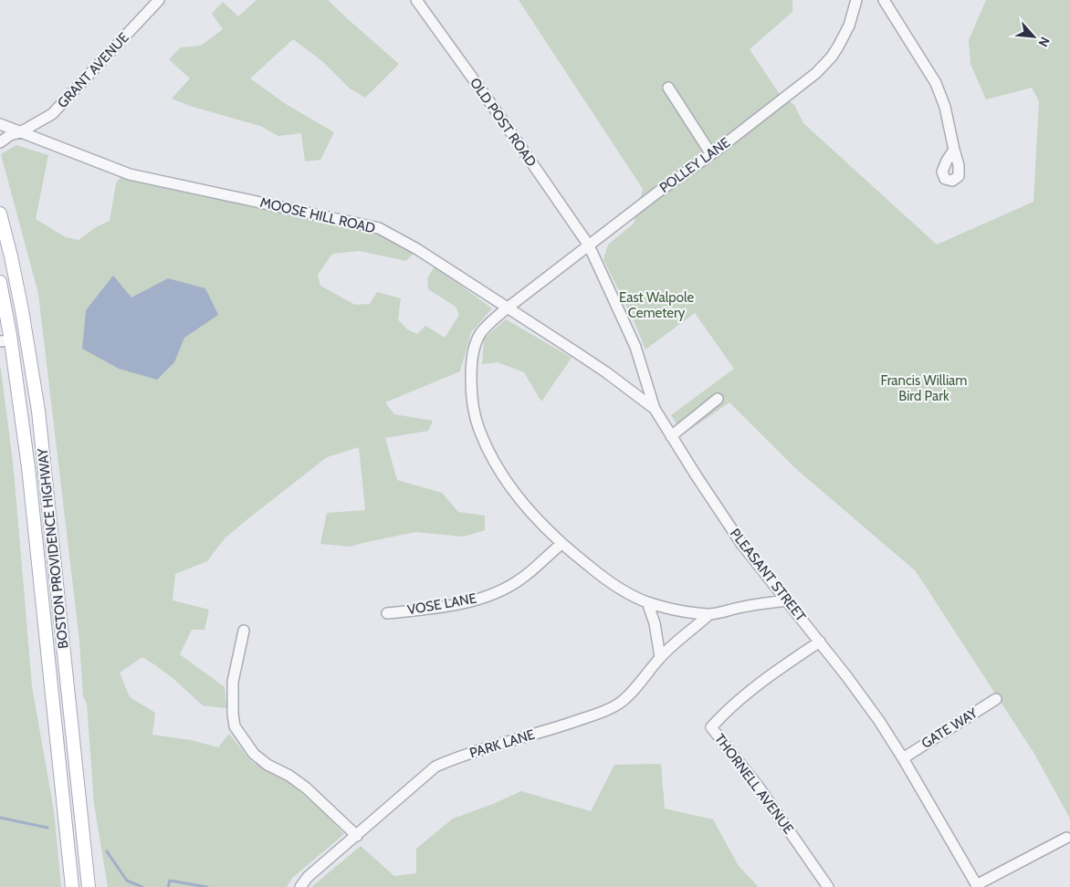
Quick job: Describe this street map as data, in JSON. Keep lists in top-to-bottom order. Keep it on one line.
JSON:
{"streets":{"main road":["BOSTON PROVIDENCE HIGHWAY"],"street":["GRANT AVENUE","OLD POST ROAD","POLLEY LANE","MOOSE HILL ROAD","PLEASANT STREET","VOSE LANE","GATE WAY","PARK LANE","THORNELL AVENUE"]},"crossings":[["GRANT AVENUE","MOOSE HILL ROAD"],["OLD POST ROAD","POLLEY LANE"],["OLD POST ROAD","PLEASANT STREET"],["POLLEY LANE","MOOSE HILL ROAD"],["POLLEY LANE","PLEASANT STREET"],["POLLEY LANE","VOSE LANE"],["POLLEY LANE","PARK LANE"],["MOOSE HILL ROAD","PLEASANT STREET"],["PLEASANT STREET","GATE WAY"],["PLEASANT STREET","THORNELL AVENUE"]],"parks":["East Walpole Cemetery","Francis William Bird Park"],"north":"bottom right"}
